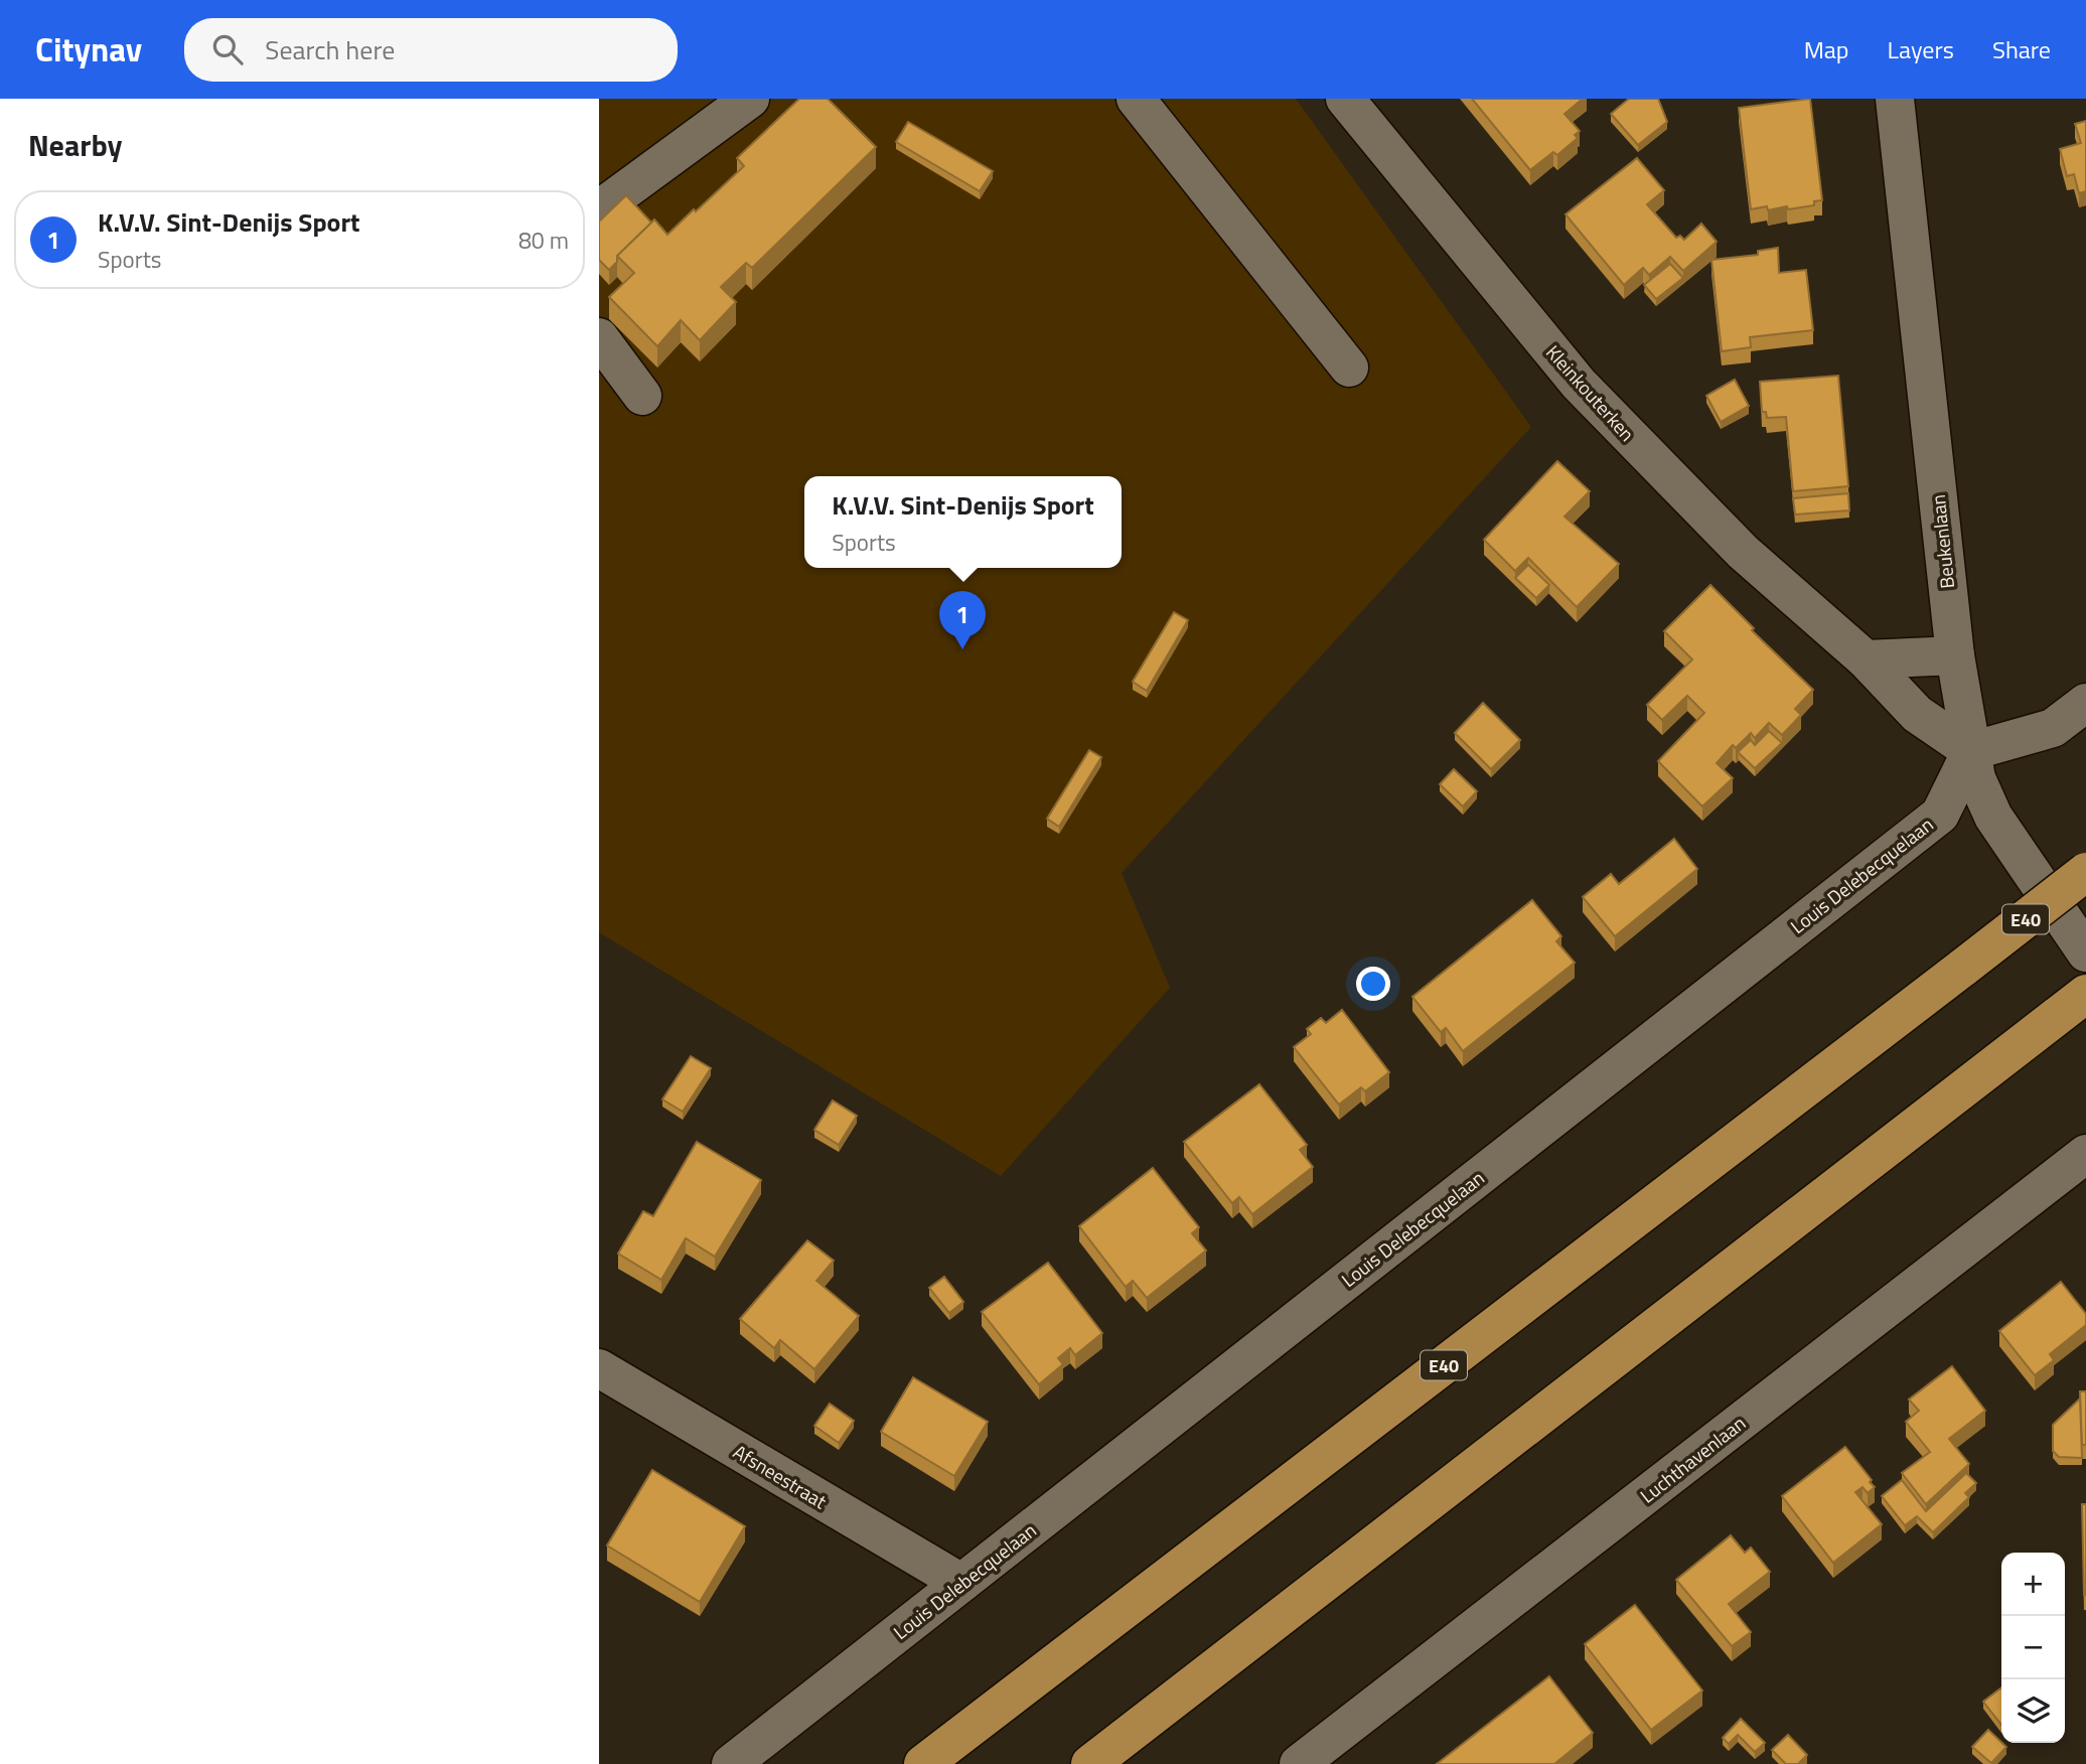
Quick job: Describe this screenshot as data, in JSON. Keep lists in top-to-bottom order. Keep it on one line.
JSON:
{"streets":{"highway":["E40"],"street":["Kleinkouterken","Beukenlaan","Louis Delebecquelaan","Luchthavenlaan","Afsneestraat"]},"crossings":[["Kleinkouterken","Beukenlaan"],["Kleinkouterken","Louis Delebecquelaan"],["Beukenlaan","Louis Delebecquelaan"],["Louis Delebecquelaan","Afsneestraat"]],"page":{"header":"Citynav","search":"Search here","nav":["Map","Layers","Share"],"heading":"Nearby","list":[{"mark":"1","name":"K.V.V. Sint-Denijs Sport","note":"Sports","value":"80 m"}],"popup":["K.V.V. Sint-Denijs Sport","Sports"],"pins":"1","map_buttons":["+","−"]}}
